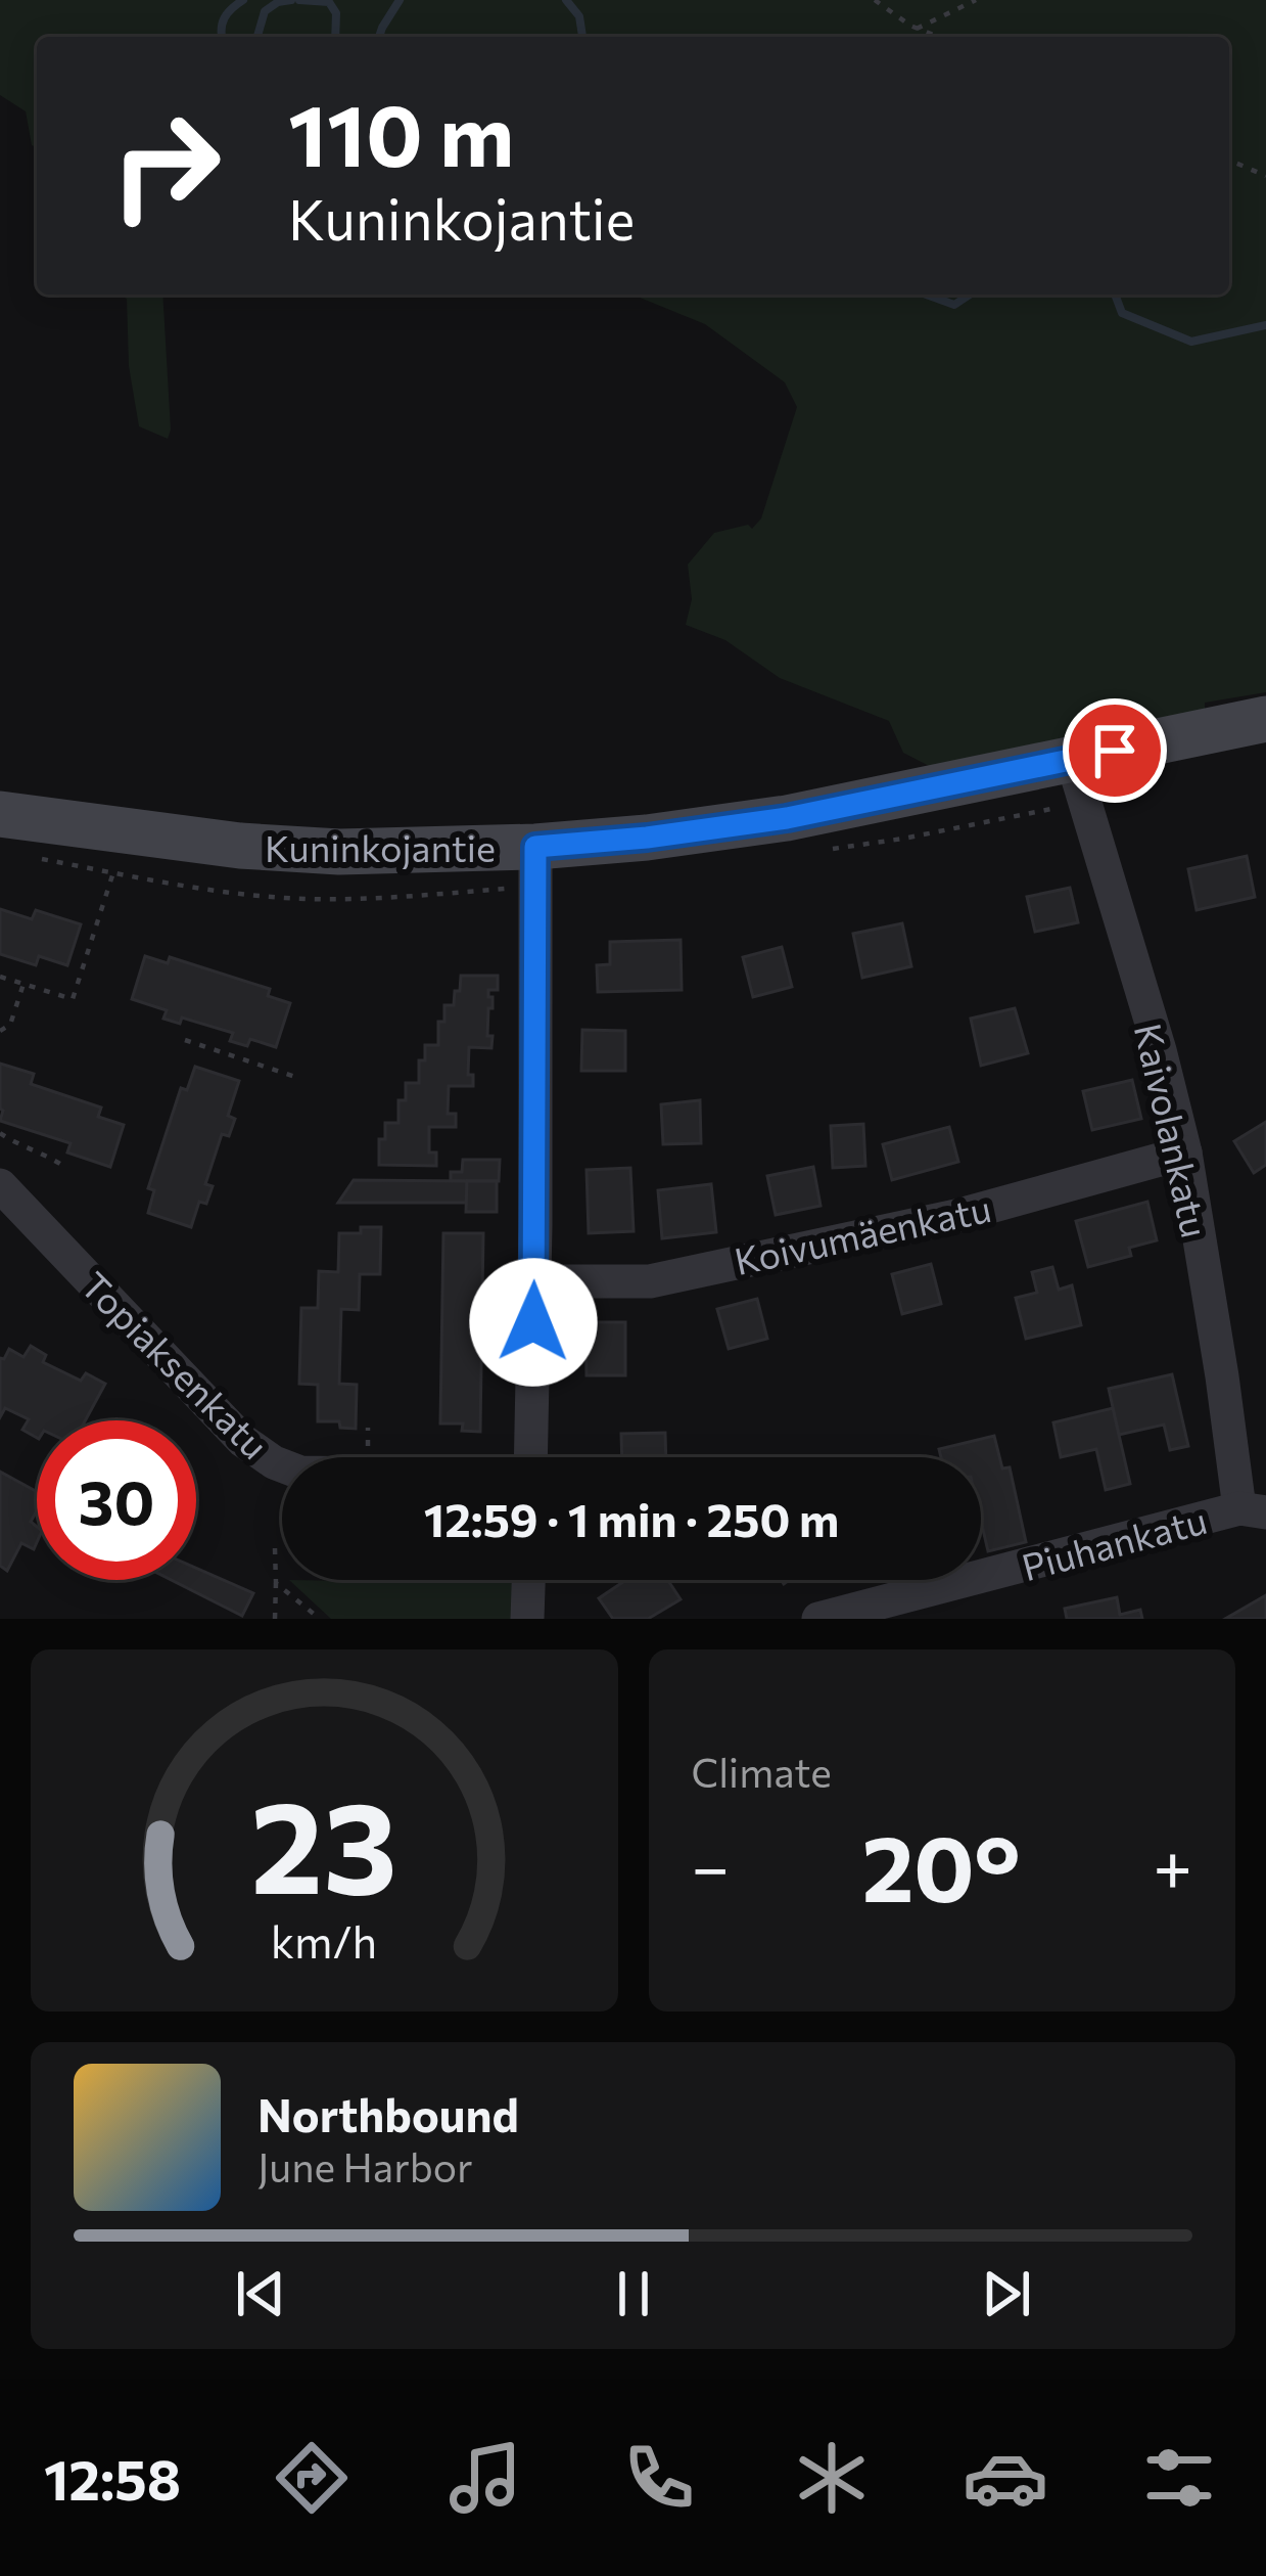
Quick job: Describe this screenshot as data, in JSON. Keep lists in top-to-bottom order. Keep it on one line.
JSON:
{"streets":{"main road":["Kuninkojantie"],"street":["Kaivolankatu","Koivumäenkatu","Topiaksenkatu","Piuhankatu"]},"crossings":[["Kuninkojantie","Kaivolankatu"],["Kaivolankatu","Koivumäenkatu"],["Kaivolankatu","Piuhankatu"]],"page":{"turn":["110 m","Kuninkojantie"],"limit":"30","trip":"12:59 · 1 min · 250 m","tile":"Climate","heat":["−","20°","+"],"song":["Northbound","June Harbor"],"tabs":"12:58","gauge":["23","km/h"]}}
